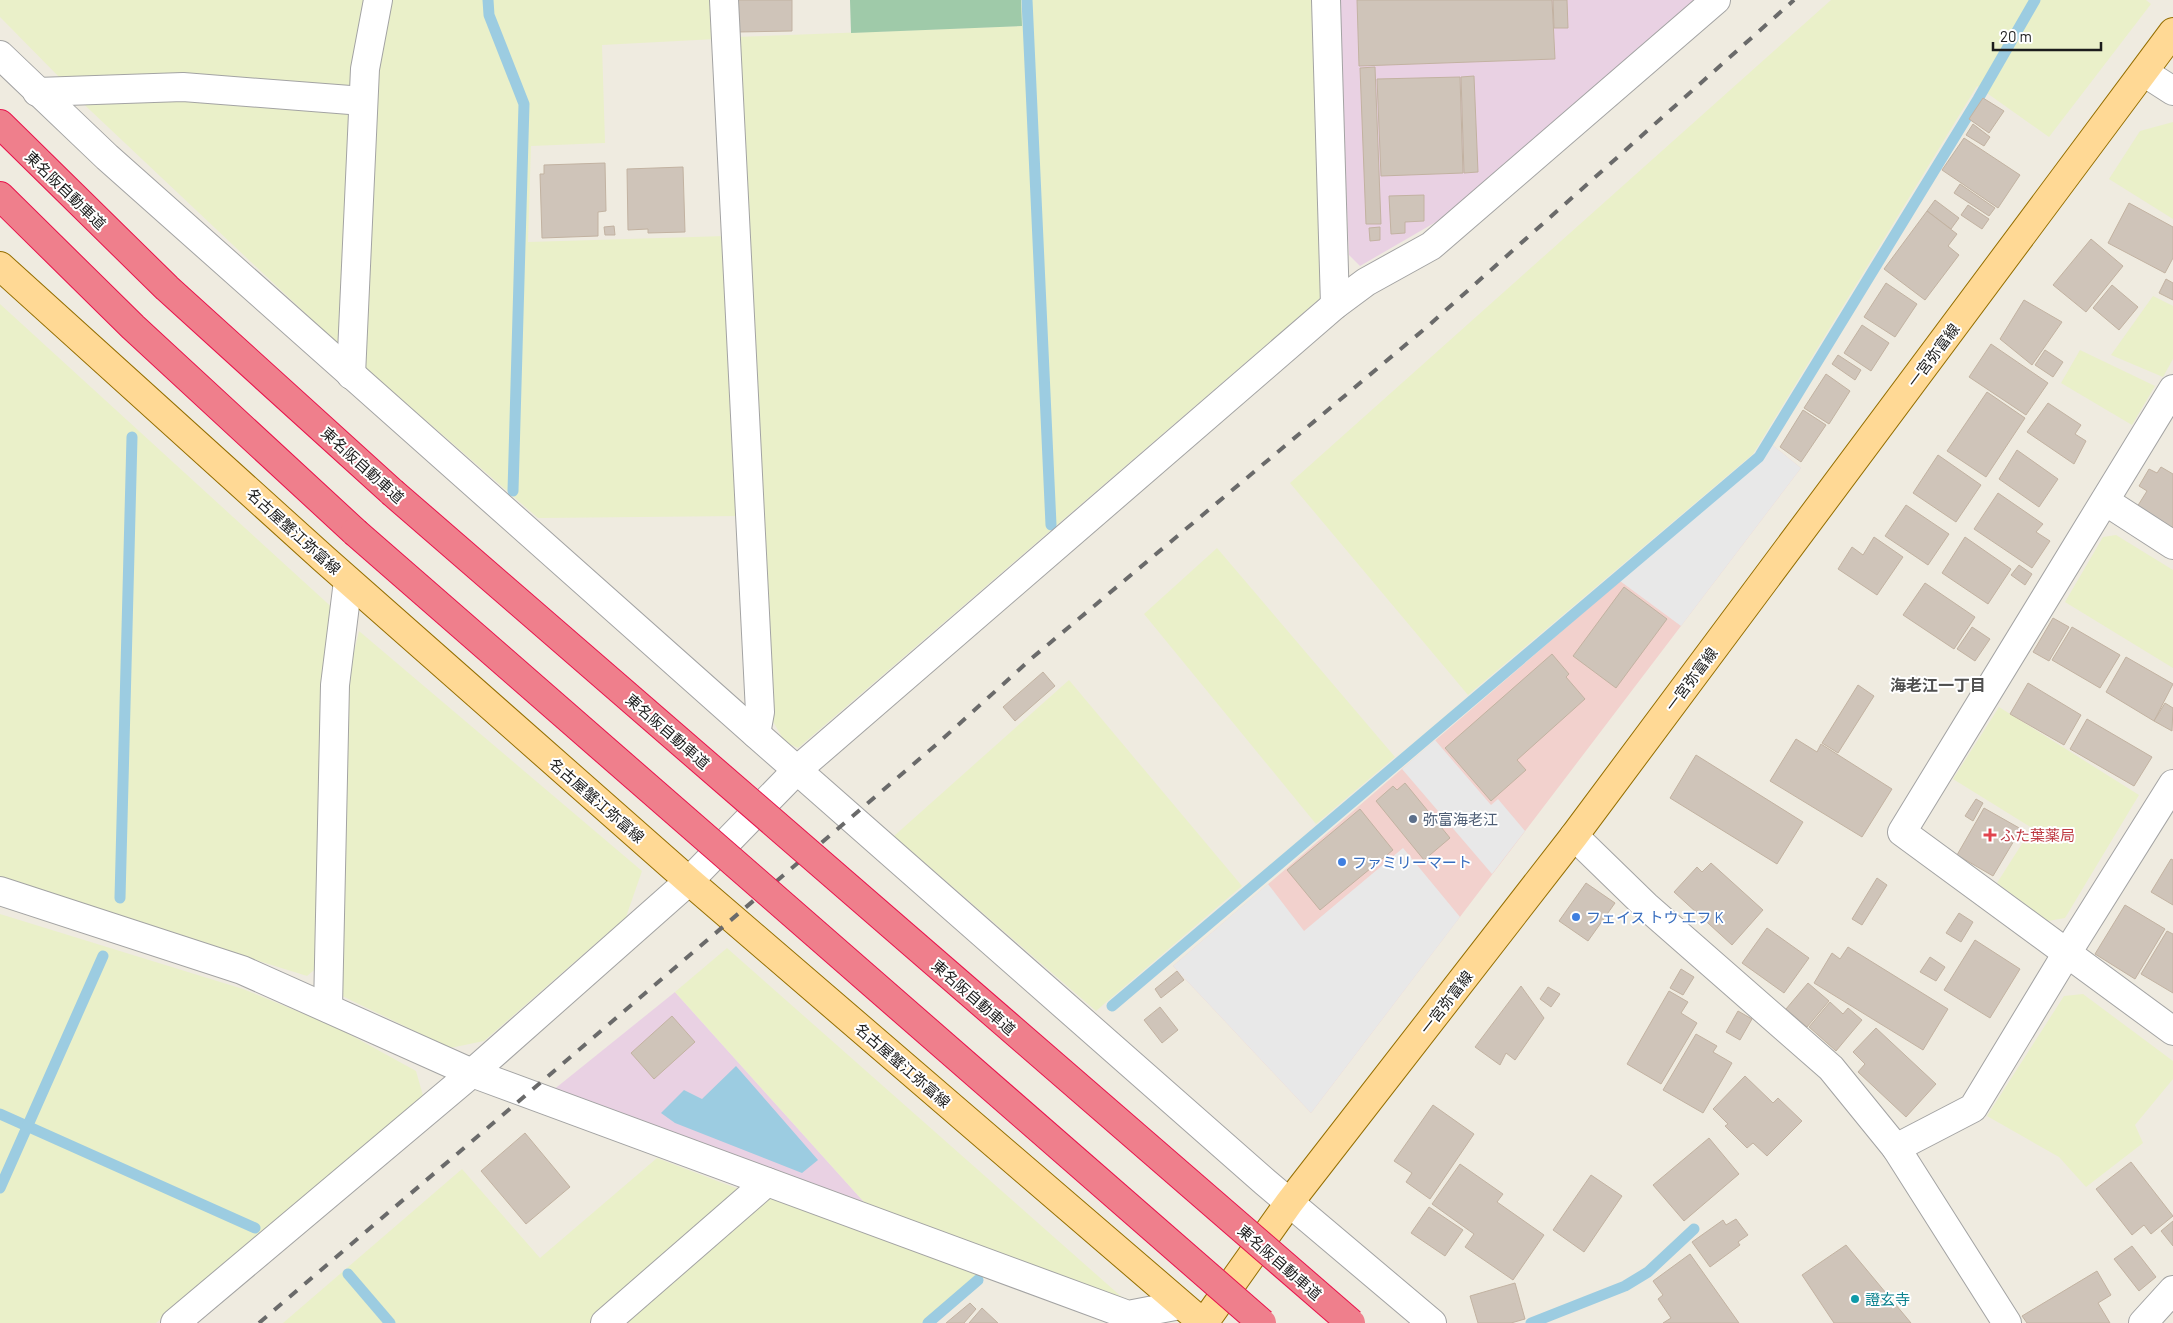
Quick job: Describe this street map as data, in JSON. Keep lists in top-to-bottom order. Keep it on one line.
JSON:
{"streets":{"highway":["東名阪自動車道"],"main road":["一宮弥富線","名古屋蟹江弥富線"]},"crossings":[["一宮弥富線","名古屋蟹江弥富線"]],"districts":["海老江一丁目"],"places":{"other":["弥富海老江","ファミリーマート","フェイス トウ エフ K","證玄寺"],"health":["ふた葉薬局"]},"scale_bar":"20 m"}
